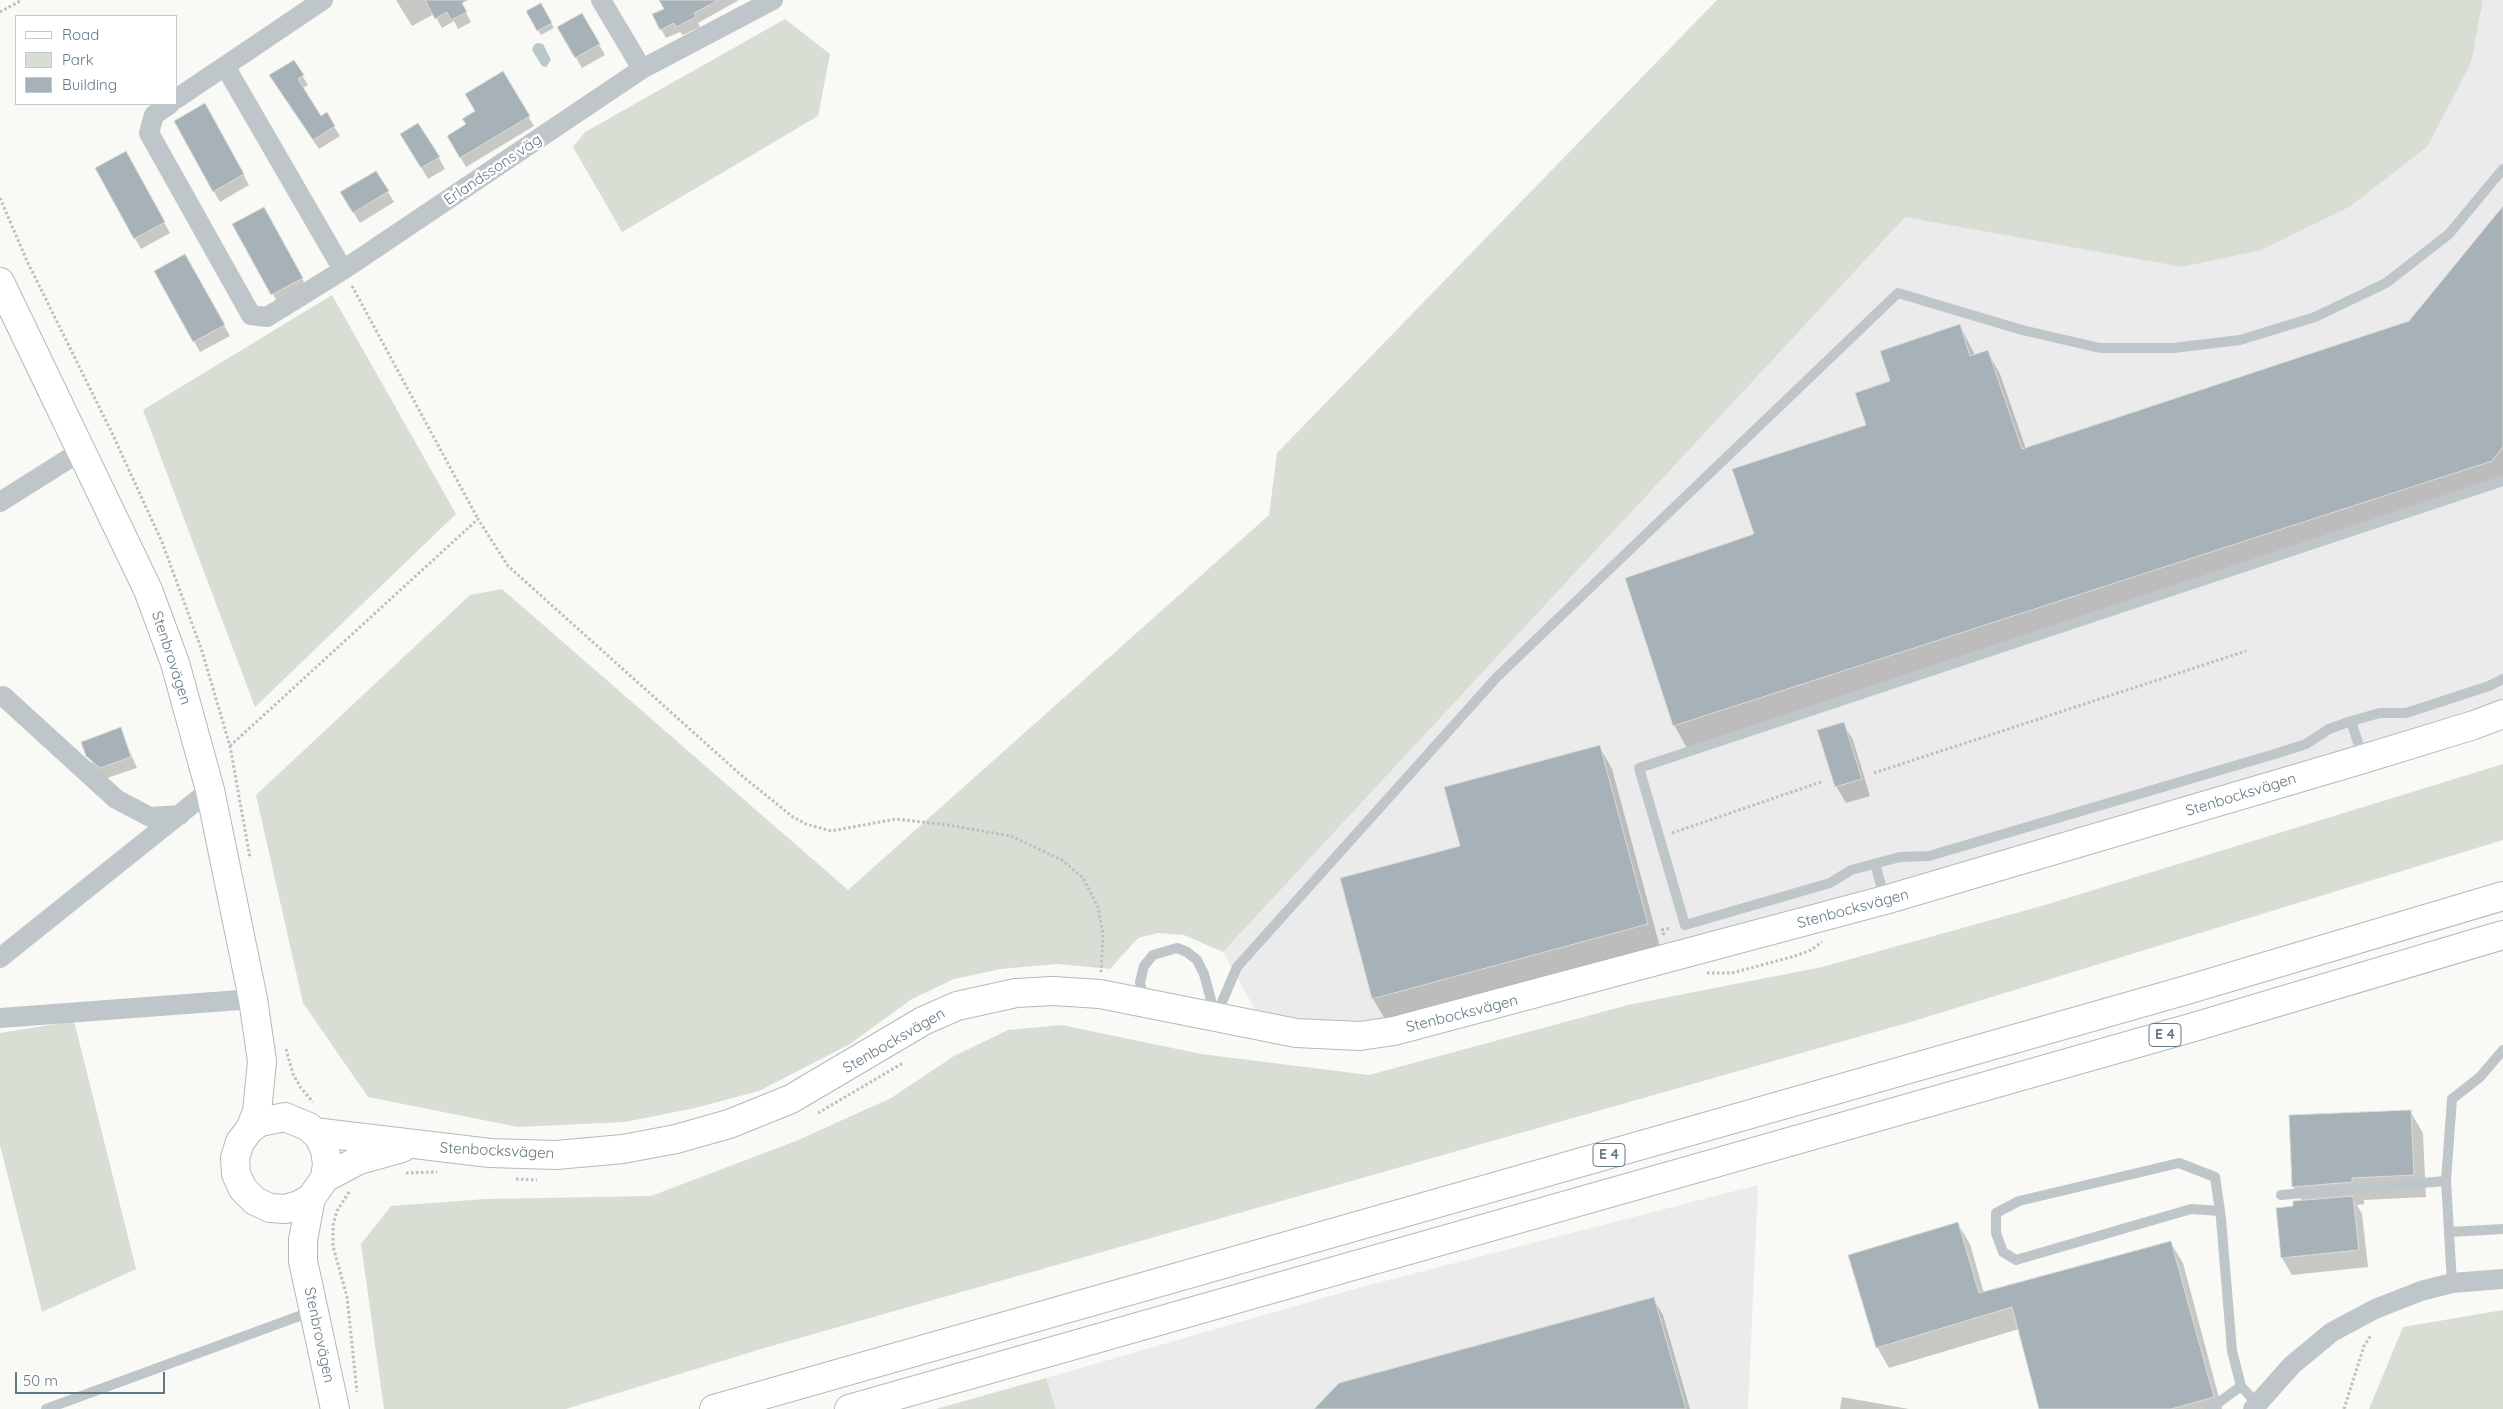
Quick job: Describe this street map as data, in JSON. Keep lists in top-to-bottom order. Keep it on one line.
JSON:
{"streets":{"main road":["Stenbrovägen","Stenbocksvägen","E 4"],"street":["Erlandssons väg"]},"crossings":[["Stenbrovägen","Stenbocksvägen"]],"legend":["Road","Park","Building"],"scale_bar":"50 m"}
